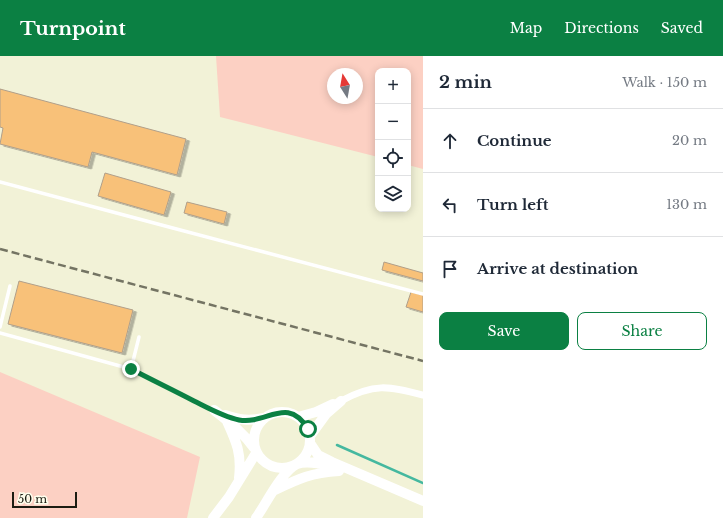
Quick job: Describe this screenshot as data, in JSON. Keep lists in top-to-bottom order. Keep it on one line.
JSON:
{"scale_bar":"50 m","north":"top","page":{"header":"Turnpoint","nav":["Map","Directions","Saved"],"heading":["2 min","Walk · 150 m"],"map_buttons":["+","−"],"list":[["Continue","20 m"],["Turn left","130 m"],"Arrive at destination"],"buttons":["Save","Share"],"scale":"50 m"}}
